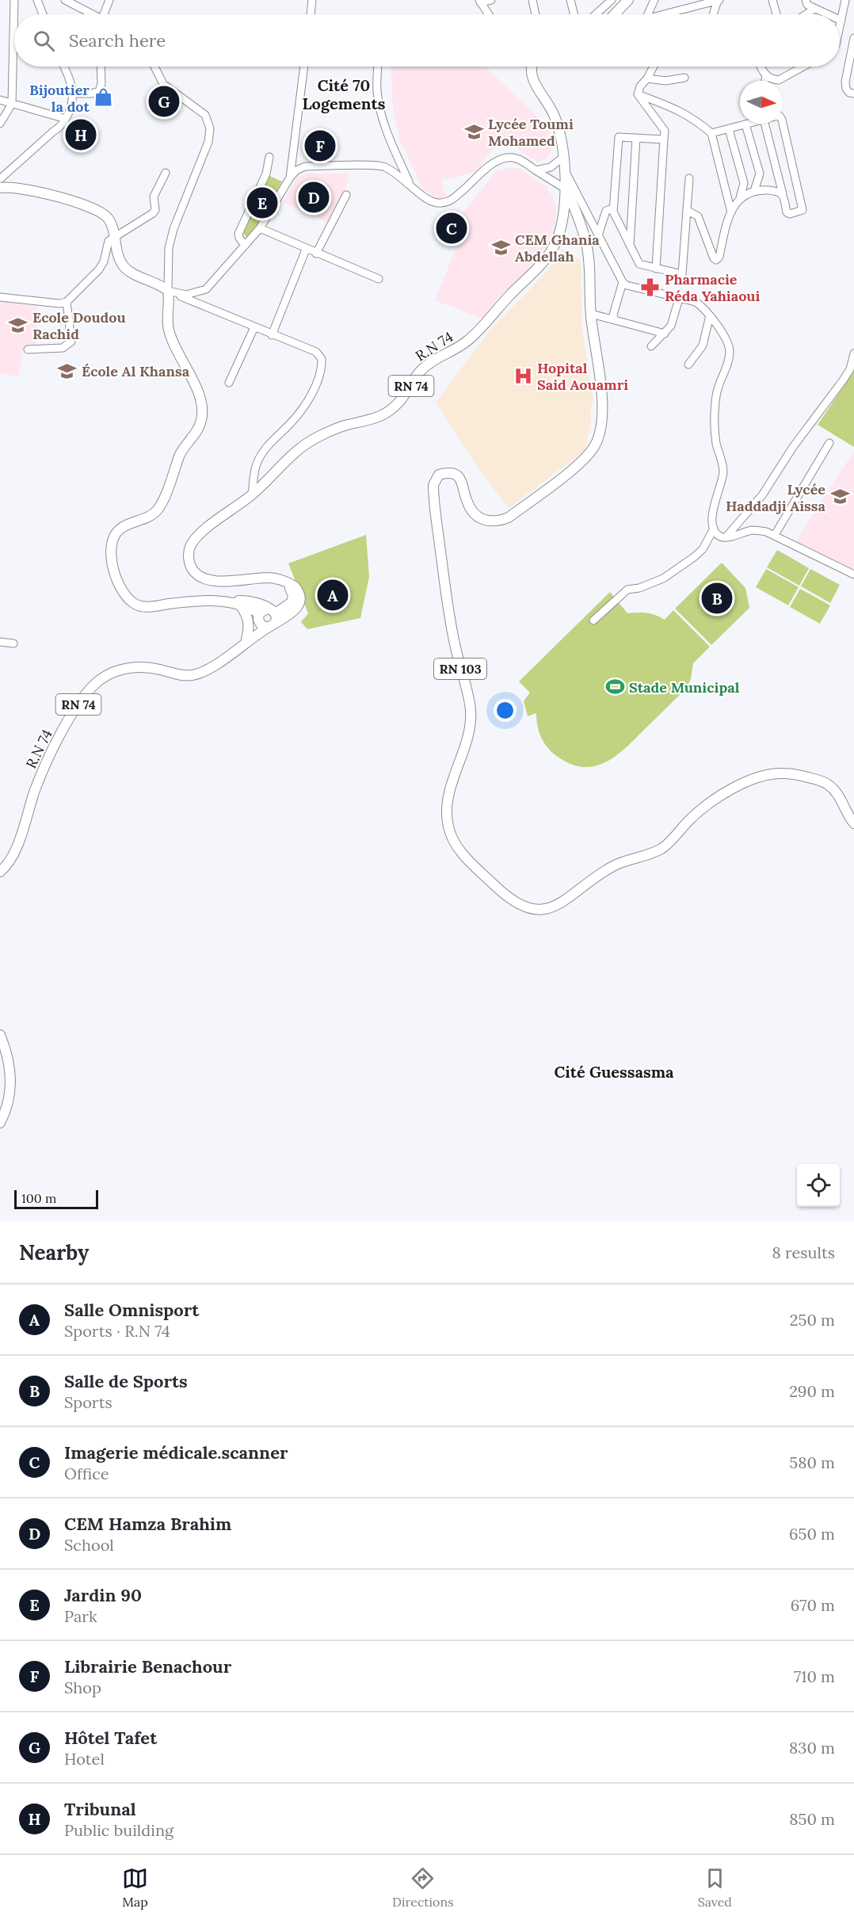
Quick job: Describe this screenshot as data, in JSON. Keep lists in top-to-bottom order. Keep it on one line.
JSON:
{"streets":{"main road":["R.N 74","RN 74","RN 103"]},"crossings":[["R.N 74","RN 103"]],"districts":["Cité 70 Logements","Cité Guessasma"],"places":{"shop":["Bijoutier la dot"],"school or university":["Lycée Toumi Mohamed","CEM Ghania Abdellah","Ecole Doudou Rachid","École Al Khansa","Lycée Haddadji Aissa"],"pharmacy":["Pharmacie Réda Yahiaoui"],"hospital":["Hopital Said Aouamri"],"sports":["Stade Municipal"]},"scale_bar":"100 m","north":"right","page":{"search":"Search here","pins":["G","H","F","D","E","C","A","B"],"scale":"100 m","heading":["Nearby","8 results"],"list":[{"mark":"A","name":"Salle Omnisport","note":"Sports · R.N 74","value":"250 m"},{"mark":"B","name":"Salle de Sports","note":"Sports","value":"290 m"},{"mark":"C","name":"Imagerie médicale.scanner","note":"Office","value":"580 m"},{"mark":"D","name":"CEM Hamza Brahim","note":"School","value":"650 m"},{"mark":"E","name":"Jardin 90","note":"Park","value":"670 m"},{"mark":"F","name":"Librairie Benachour","note":"Shop","value":"710 m"},{"mark":"G","name":"Hôtel Tafet","note":"Hotel","value":"830 m"},{"mark":"H","name":"Tribunal","note":"Public building","value":"850 m"}],"nav":["Map","Directions","Saved"]}}
